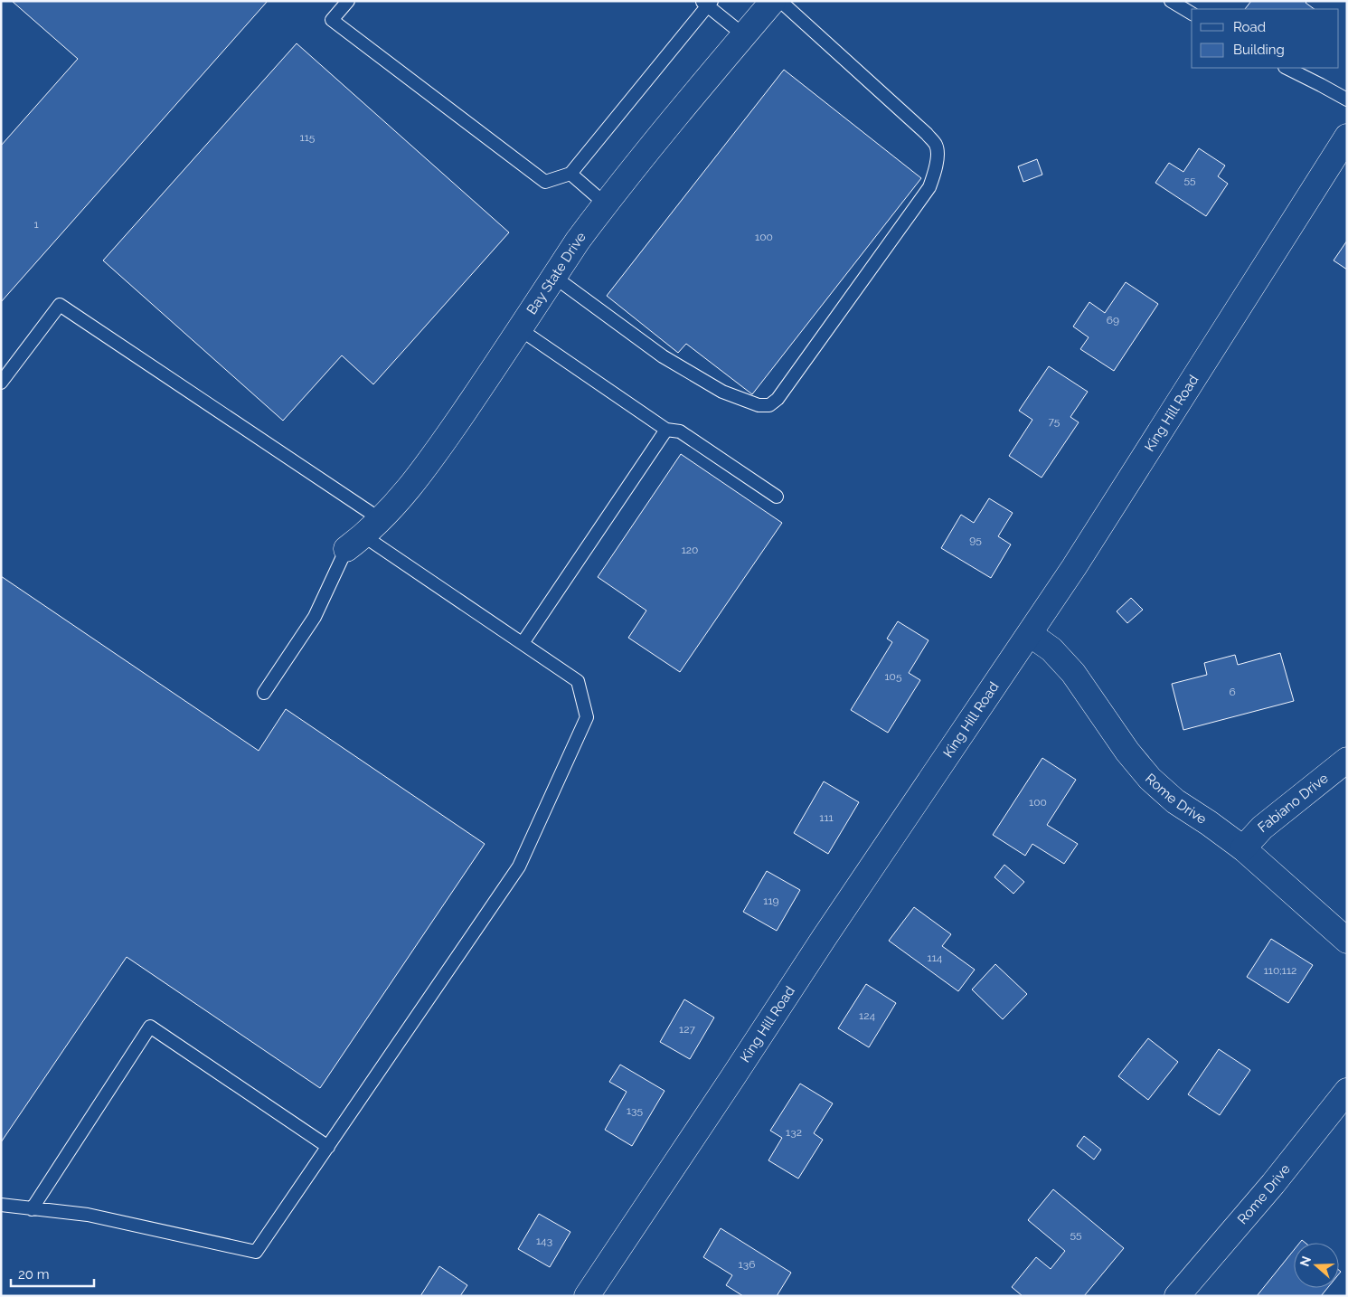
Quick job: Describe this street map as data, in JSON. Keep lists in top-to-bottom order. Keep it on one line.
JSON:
{"streets":{"street":["Bay State Drive","King Hill Road","Rome Drive","Fabiano Drive"]},"crossings":[["King Hill Road","Rome Drive"],["Rome Drive","Fabiano Drive"]],"house_numbers":["115","55","1","100","69","75","95","120","105","6","100","111","119","114","110;112","124","127","135","132","55","143","136"],"legend":["Road","Building"],"scale_bar":"20 m","north":"left"}
